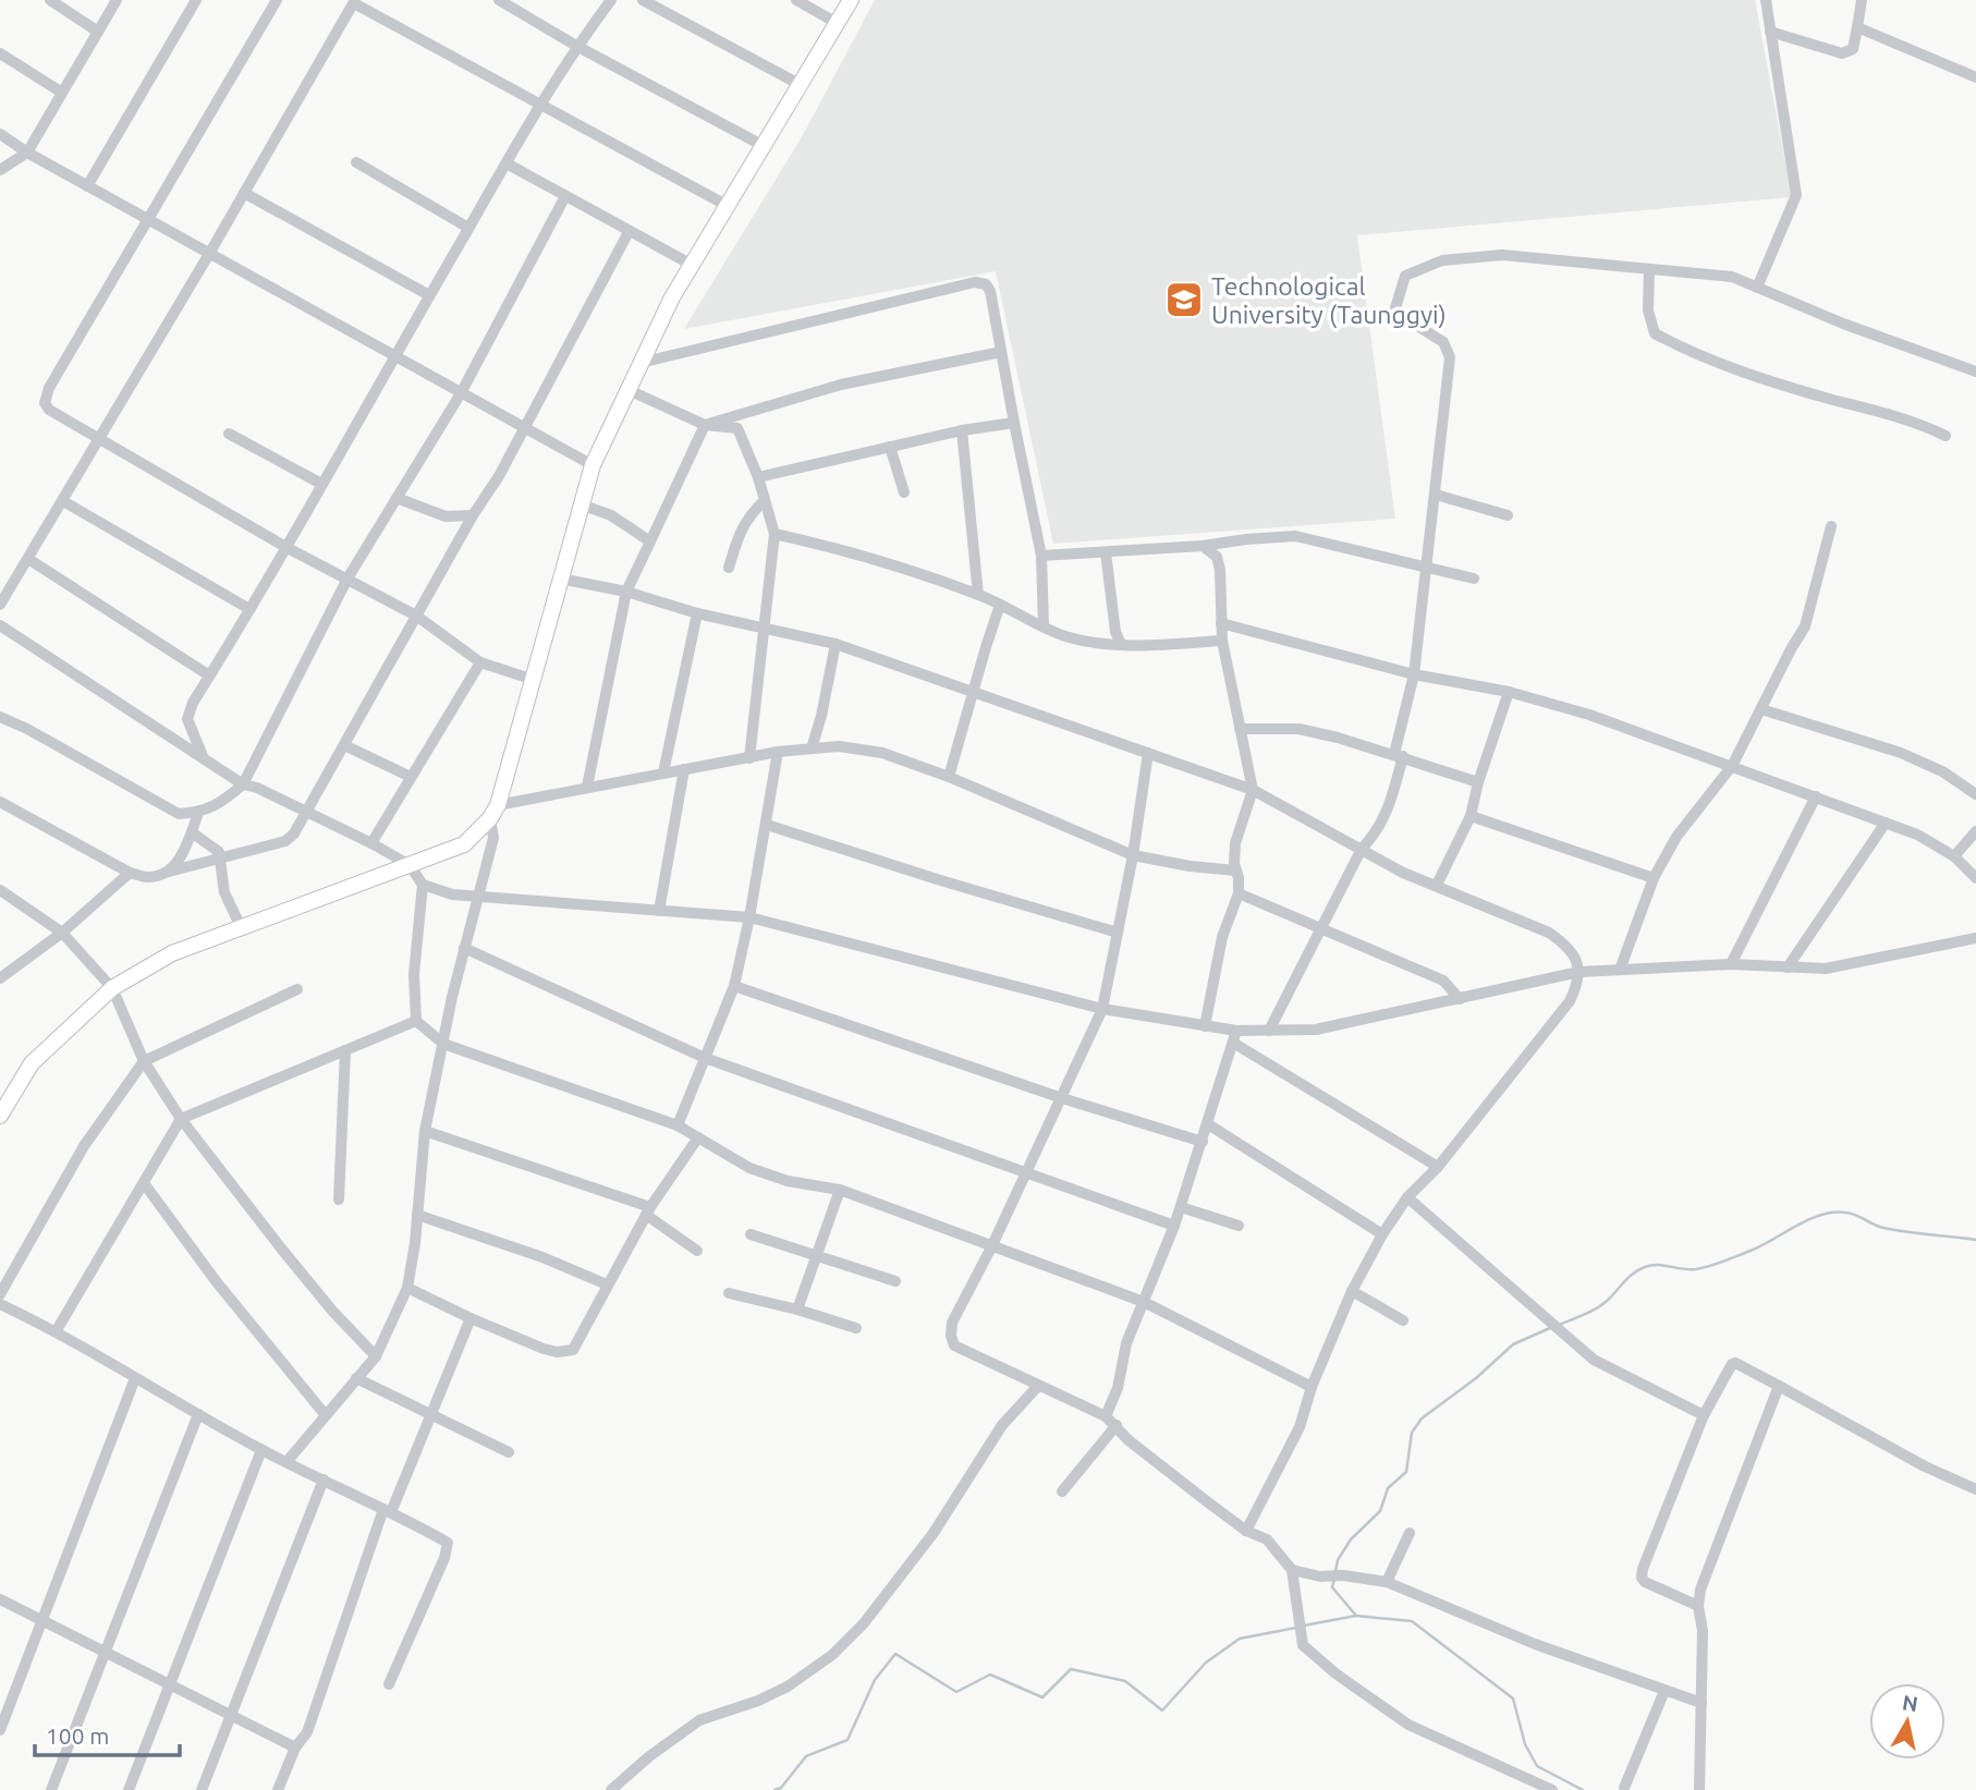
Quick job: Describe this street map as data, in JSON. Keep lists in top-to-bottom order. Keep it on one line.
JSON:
{"places":{"school or university":["Technological University (Taunggyi)"]},"scale_bar":"100 m","north":"top"}
